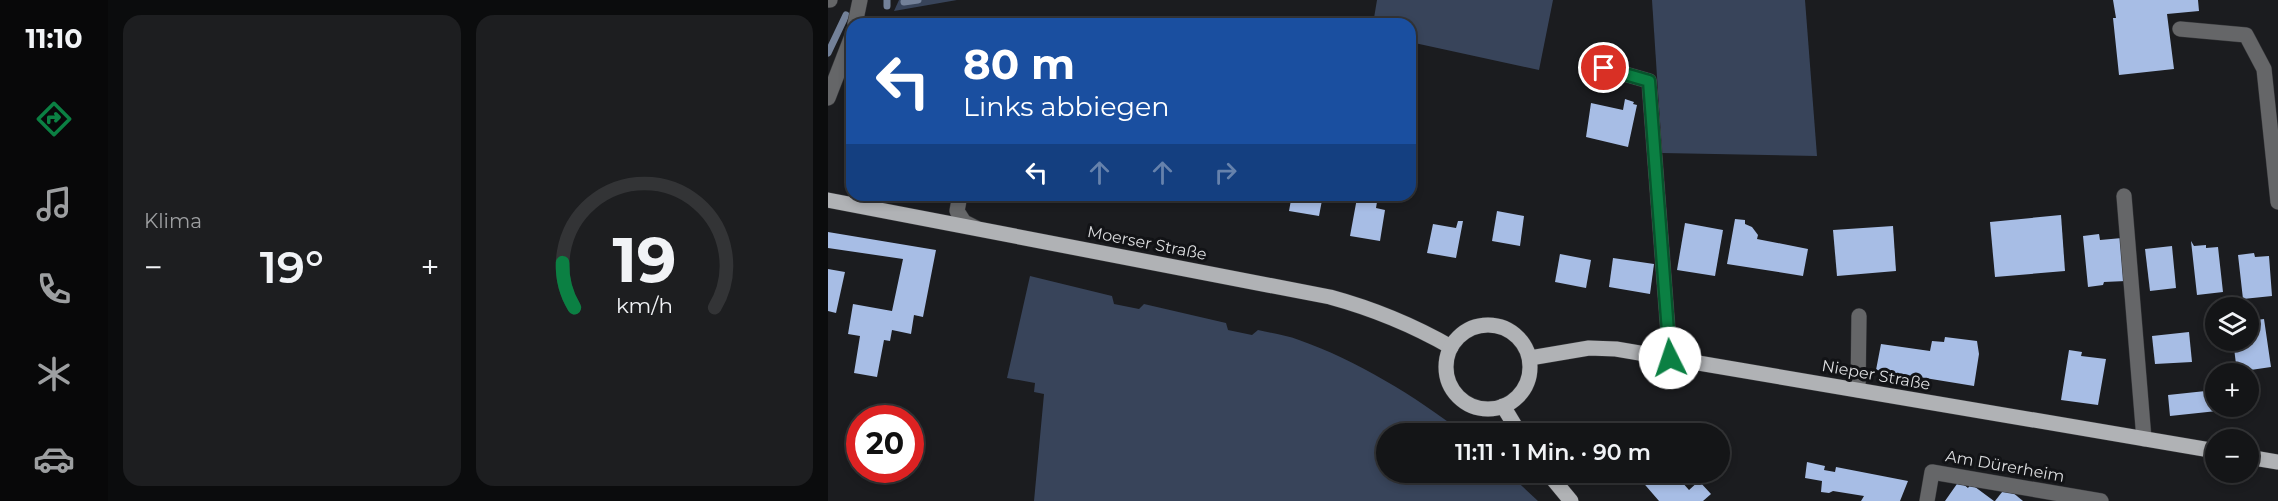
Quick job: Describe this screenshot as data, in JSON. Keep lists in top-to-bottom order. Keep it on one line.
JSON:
{"streets":{"main road":["Moerser Straße","Nieper Straße"],"street":["Am Dürerheim"]},"crossings":[["Moerser Straße","Nieper Straße"]],"page":{"tabs":"11:10","tile":"Klima","turn":["80 m","Links abbiegen"],"heat":["−","19°","+"],"map_buttons":["+","−"],"limit":"20","trip":"11:11 · 1 Min. · 90 m","gauge":["19","km/h"]}}
